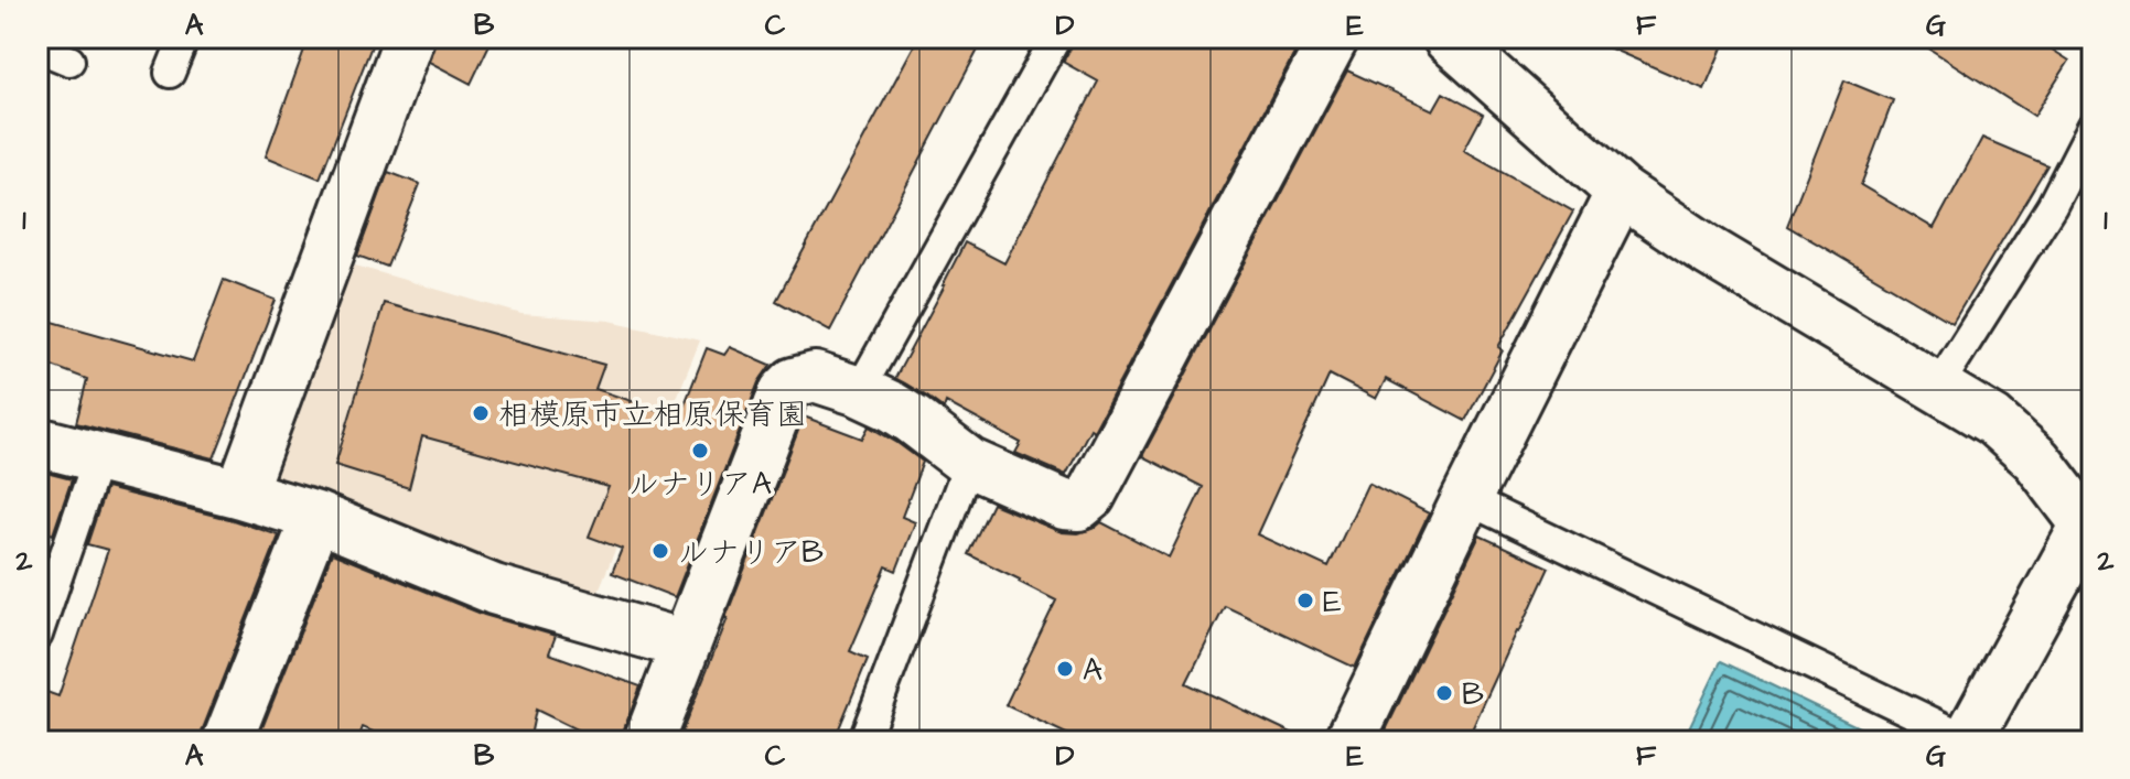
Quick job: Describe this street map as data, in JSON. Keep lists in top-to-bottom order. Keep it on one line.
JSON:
{"places":["相模原市立相原保育園","ルナリアA","ルナリアB","E","A","B"],"grid":{"columns":["A","B","C","D","E","F","G"],"rows":["1","2"]}}
